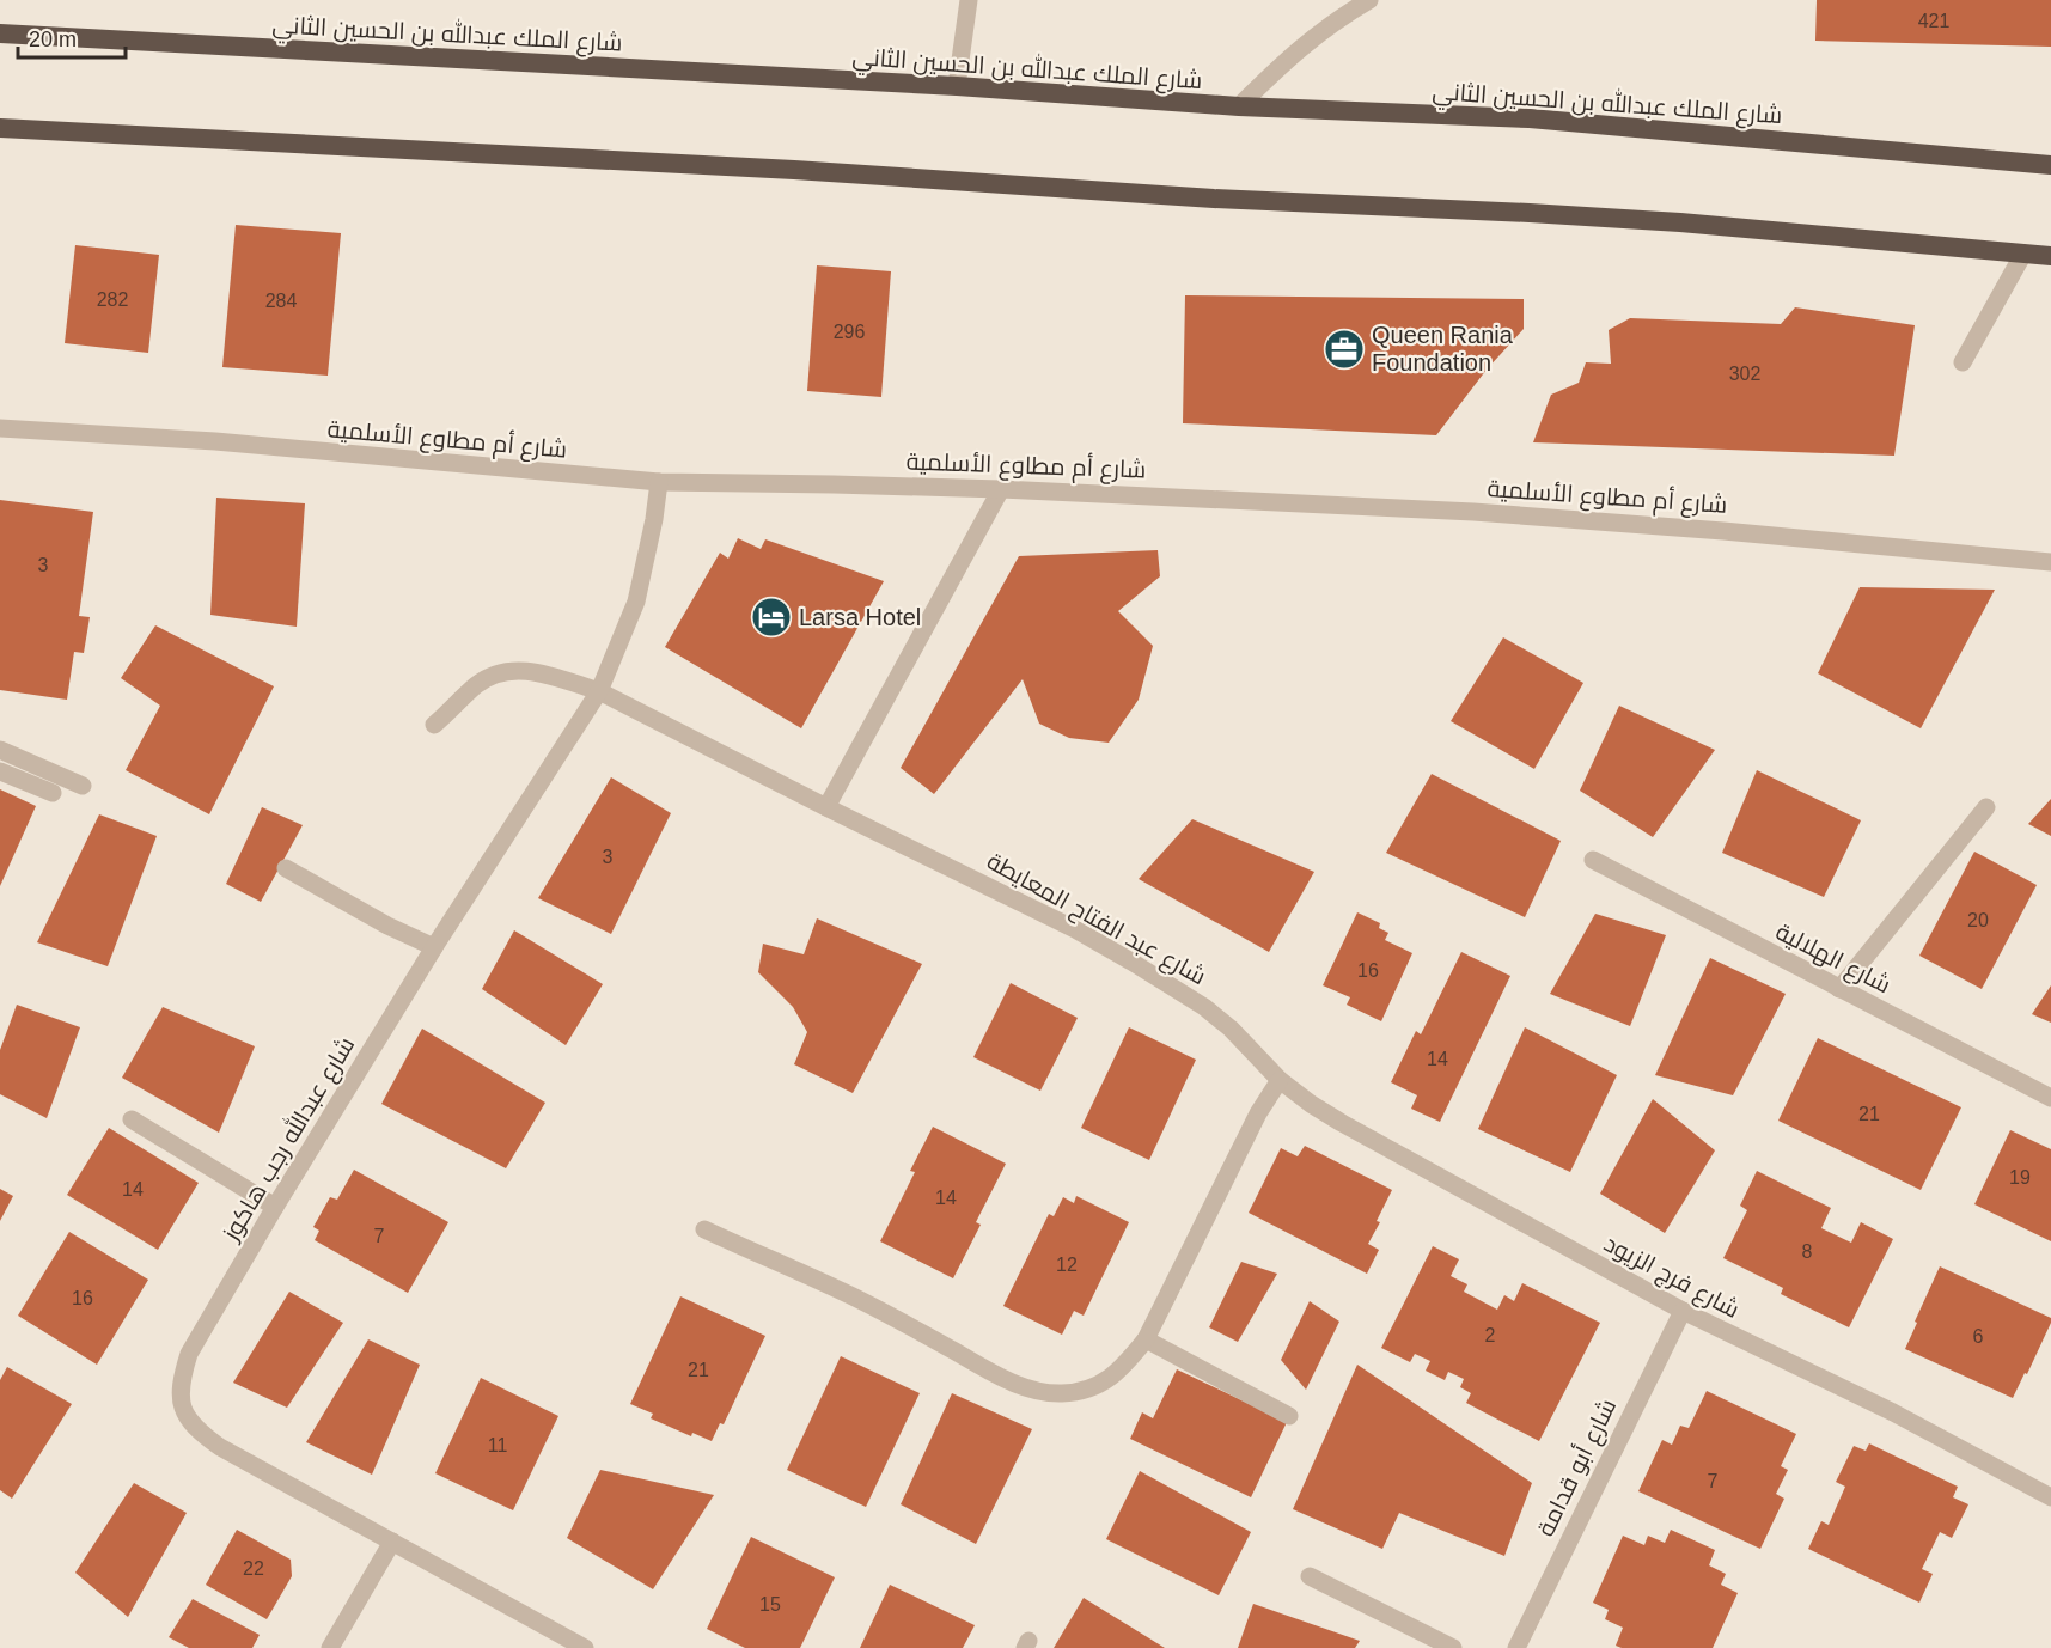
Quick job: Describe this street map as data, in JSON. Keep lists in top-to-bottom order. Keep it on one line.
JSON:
{"streets":{"highway":["شارع الملك عبدالله بن الحسين الثاني"],"street":["شارع أم مطاوع الأسلمية","شارع عبد الفتاح المعايطة","شارع الهلالية","شارع عبدالله رجب هاكوز","شارع فرج الزيود","شارع أبو قدامة"]},"crossings":[["شارع أم مطاوع الأسلمية","شارع عبدالله رجب هاكوز"],["شارع عبد الفتاح المعايطة","شارع عبدالله رجب هاكوز"],["شارع عبد الفتاح المعايطة","شارع فرج الزيود"],["شارع فرج الزيود","شارع أبو قدامة"]],"places":{"office":["Queen Rania Foundation"],"hotel":["Larsa Hotel"]},"house_numbers":["421","282","284","296","302","3","3","20","16","14","21","19","14","14","7","8","12","16","2","6","21","11","7","22","15"],"scale_bar":"20 m"}
